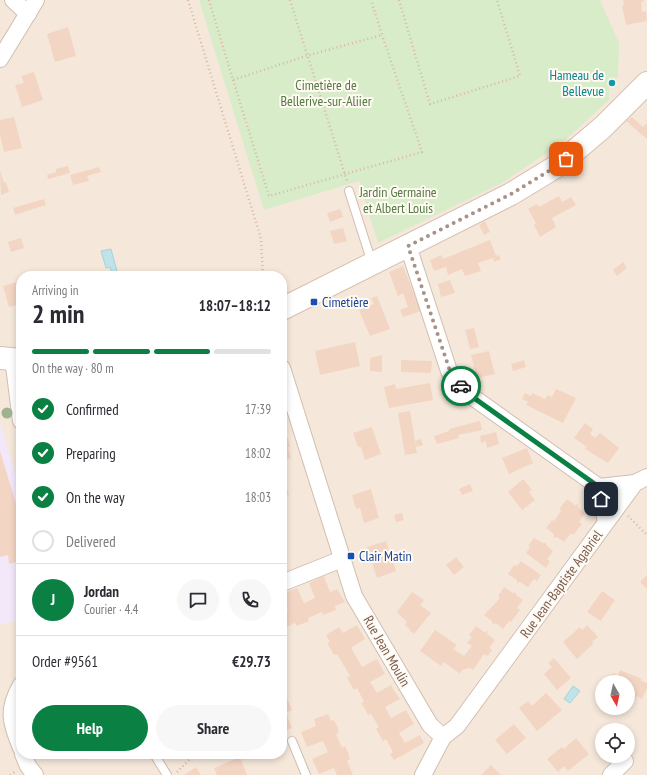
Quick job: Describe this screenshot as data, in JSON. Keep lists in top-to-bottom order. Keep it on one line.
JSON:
{"streets":{"street":["Rue Jean-Baptiste Agabriel","Rue Jean Moulin"]},"crossings":[["Rue Jean-Baptiste Agabriel","Rue Jean Moulin"]],"parks":["Cimetière de Bellerive-sur-Aliier","Jardin Germaine et Albert Louis"],"places":{"other":["Hameau de Bellevue"],"transit":["Cimetière","Clair Matin"]},"north":"bottom","page":{"heading":["2 min","Arriving in","18:07–18:12"],"panel":["Jordan","Courier · 4.4","Order #9561","€29.73"],"bar":"On the way · 80 m","list":[["Confirmed","17:39"],["Preparing","18:02"],["On the way","18:03"],"Delivered"],"round":"J","buttons":["Help","Share"]}}
